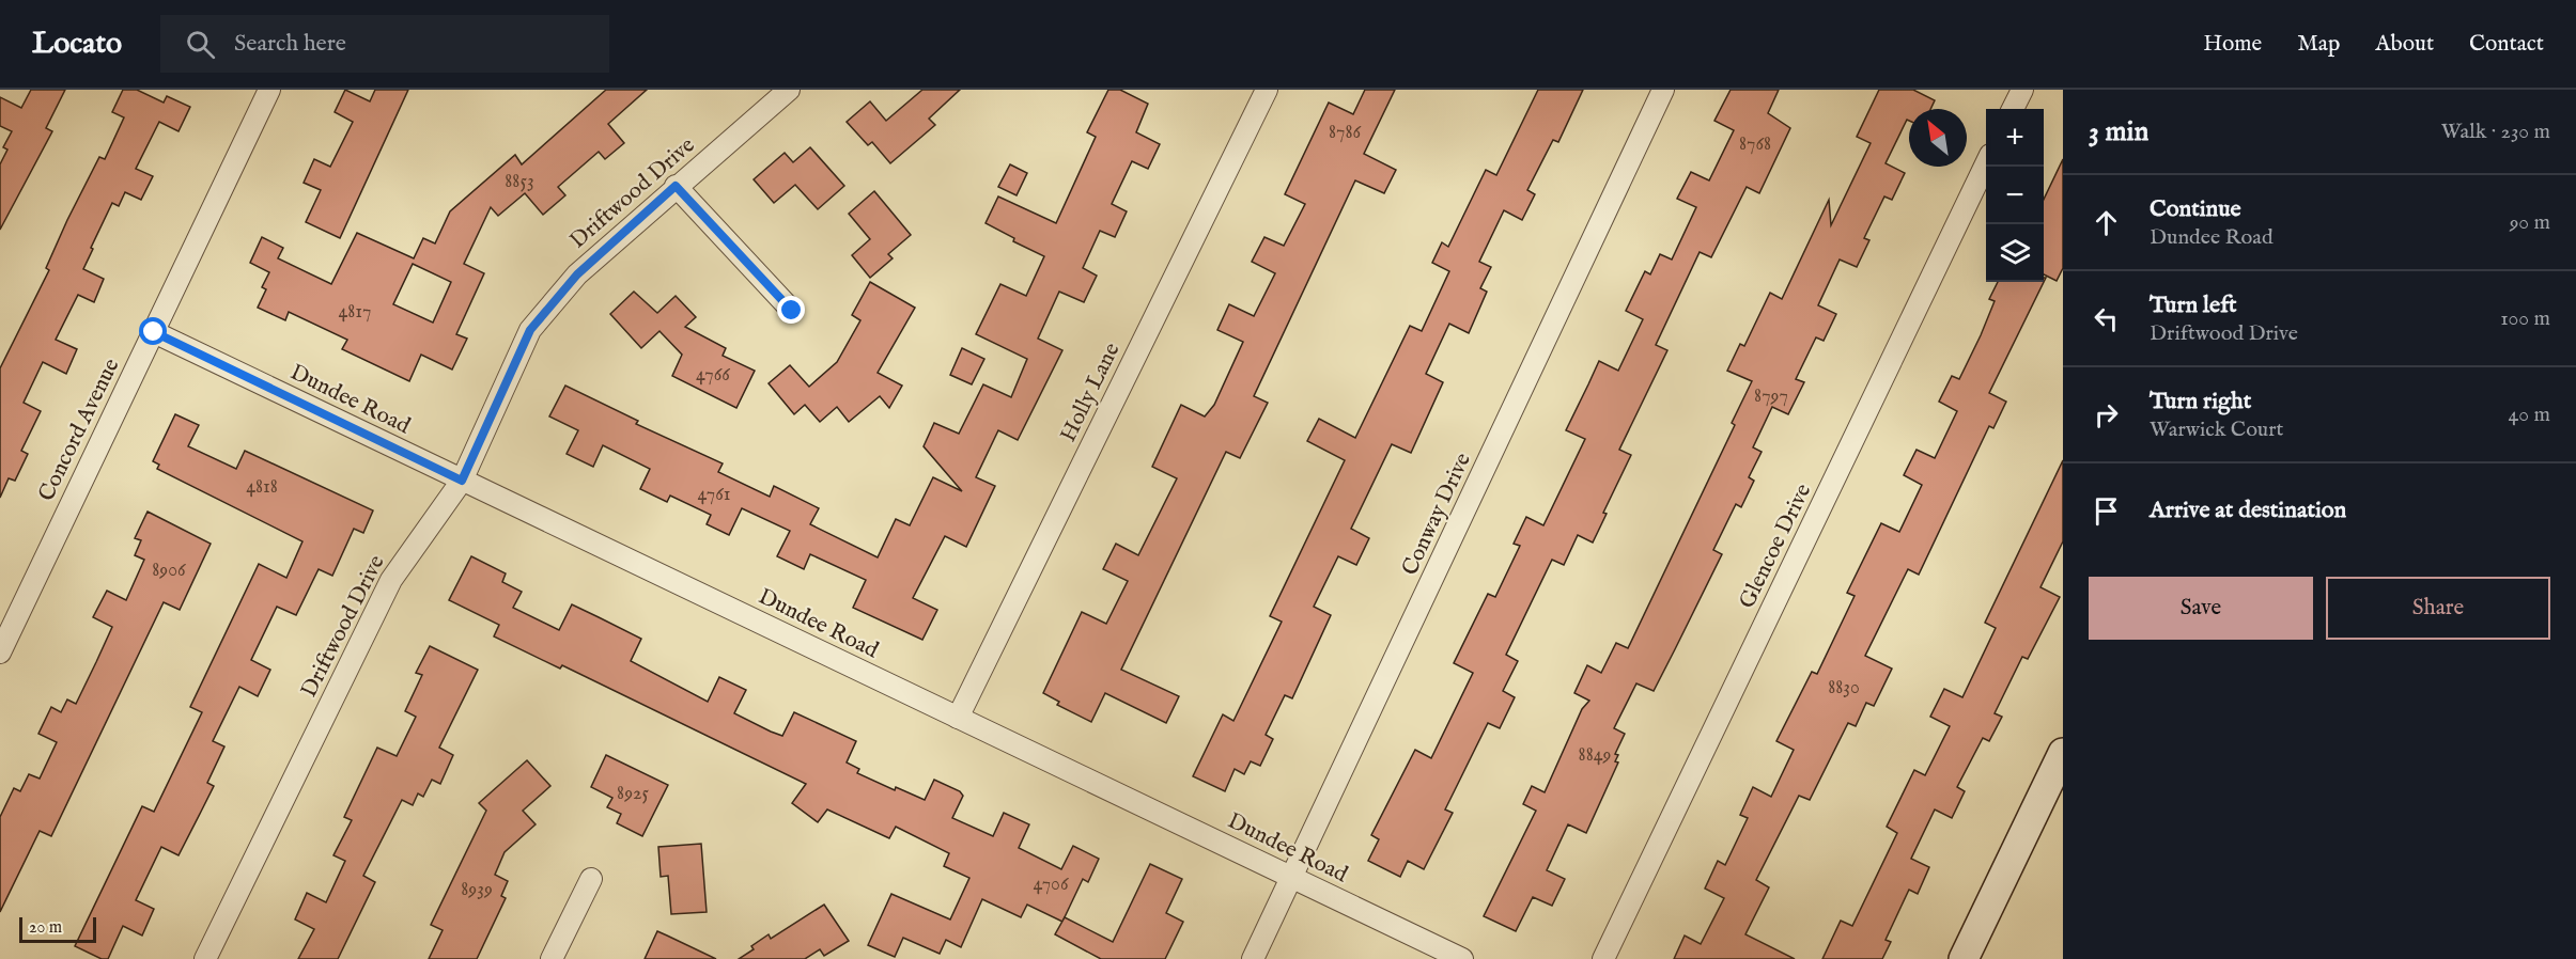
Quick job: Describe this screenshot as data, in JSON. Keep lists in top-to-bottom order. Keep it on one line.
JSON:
{"streets":{"street":["Driftwood Drive","Holly Lane","Dundee Road","Concord Avenue","Conway Drive","Glencoe Drive"]},"crossings":[["Driftwood Drive","Dundee Road"],["Holly Lane","Dundee Road"],["Dundee Road","Concord Avenue"],["Dundee Road","Conway Drive"]],"house_numbers":["8786","8768","8853","4817","4766","8797","4818","4761","8906","8830","8849","8925","4706","8939"],"scale_bar":"20 m","north":"top left","page":{"header":"Locato","search":"Search here","nav":["Home","Map","About","Contact"],"heading":["3 min","Walk · 230 m"],"map_buttons":["+","−"],"list":[["Continue","Dundee Road","90 m"],["Turn left","Driftwood Drive","100 m"],["Turn right","Warwick Court","40 m"],"Arrive at destination"],"buttons":["Save","Share"],"scale":"20 m"}}
